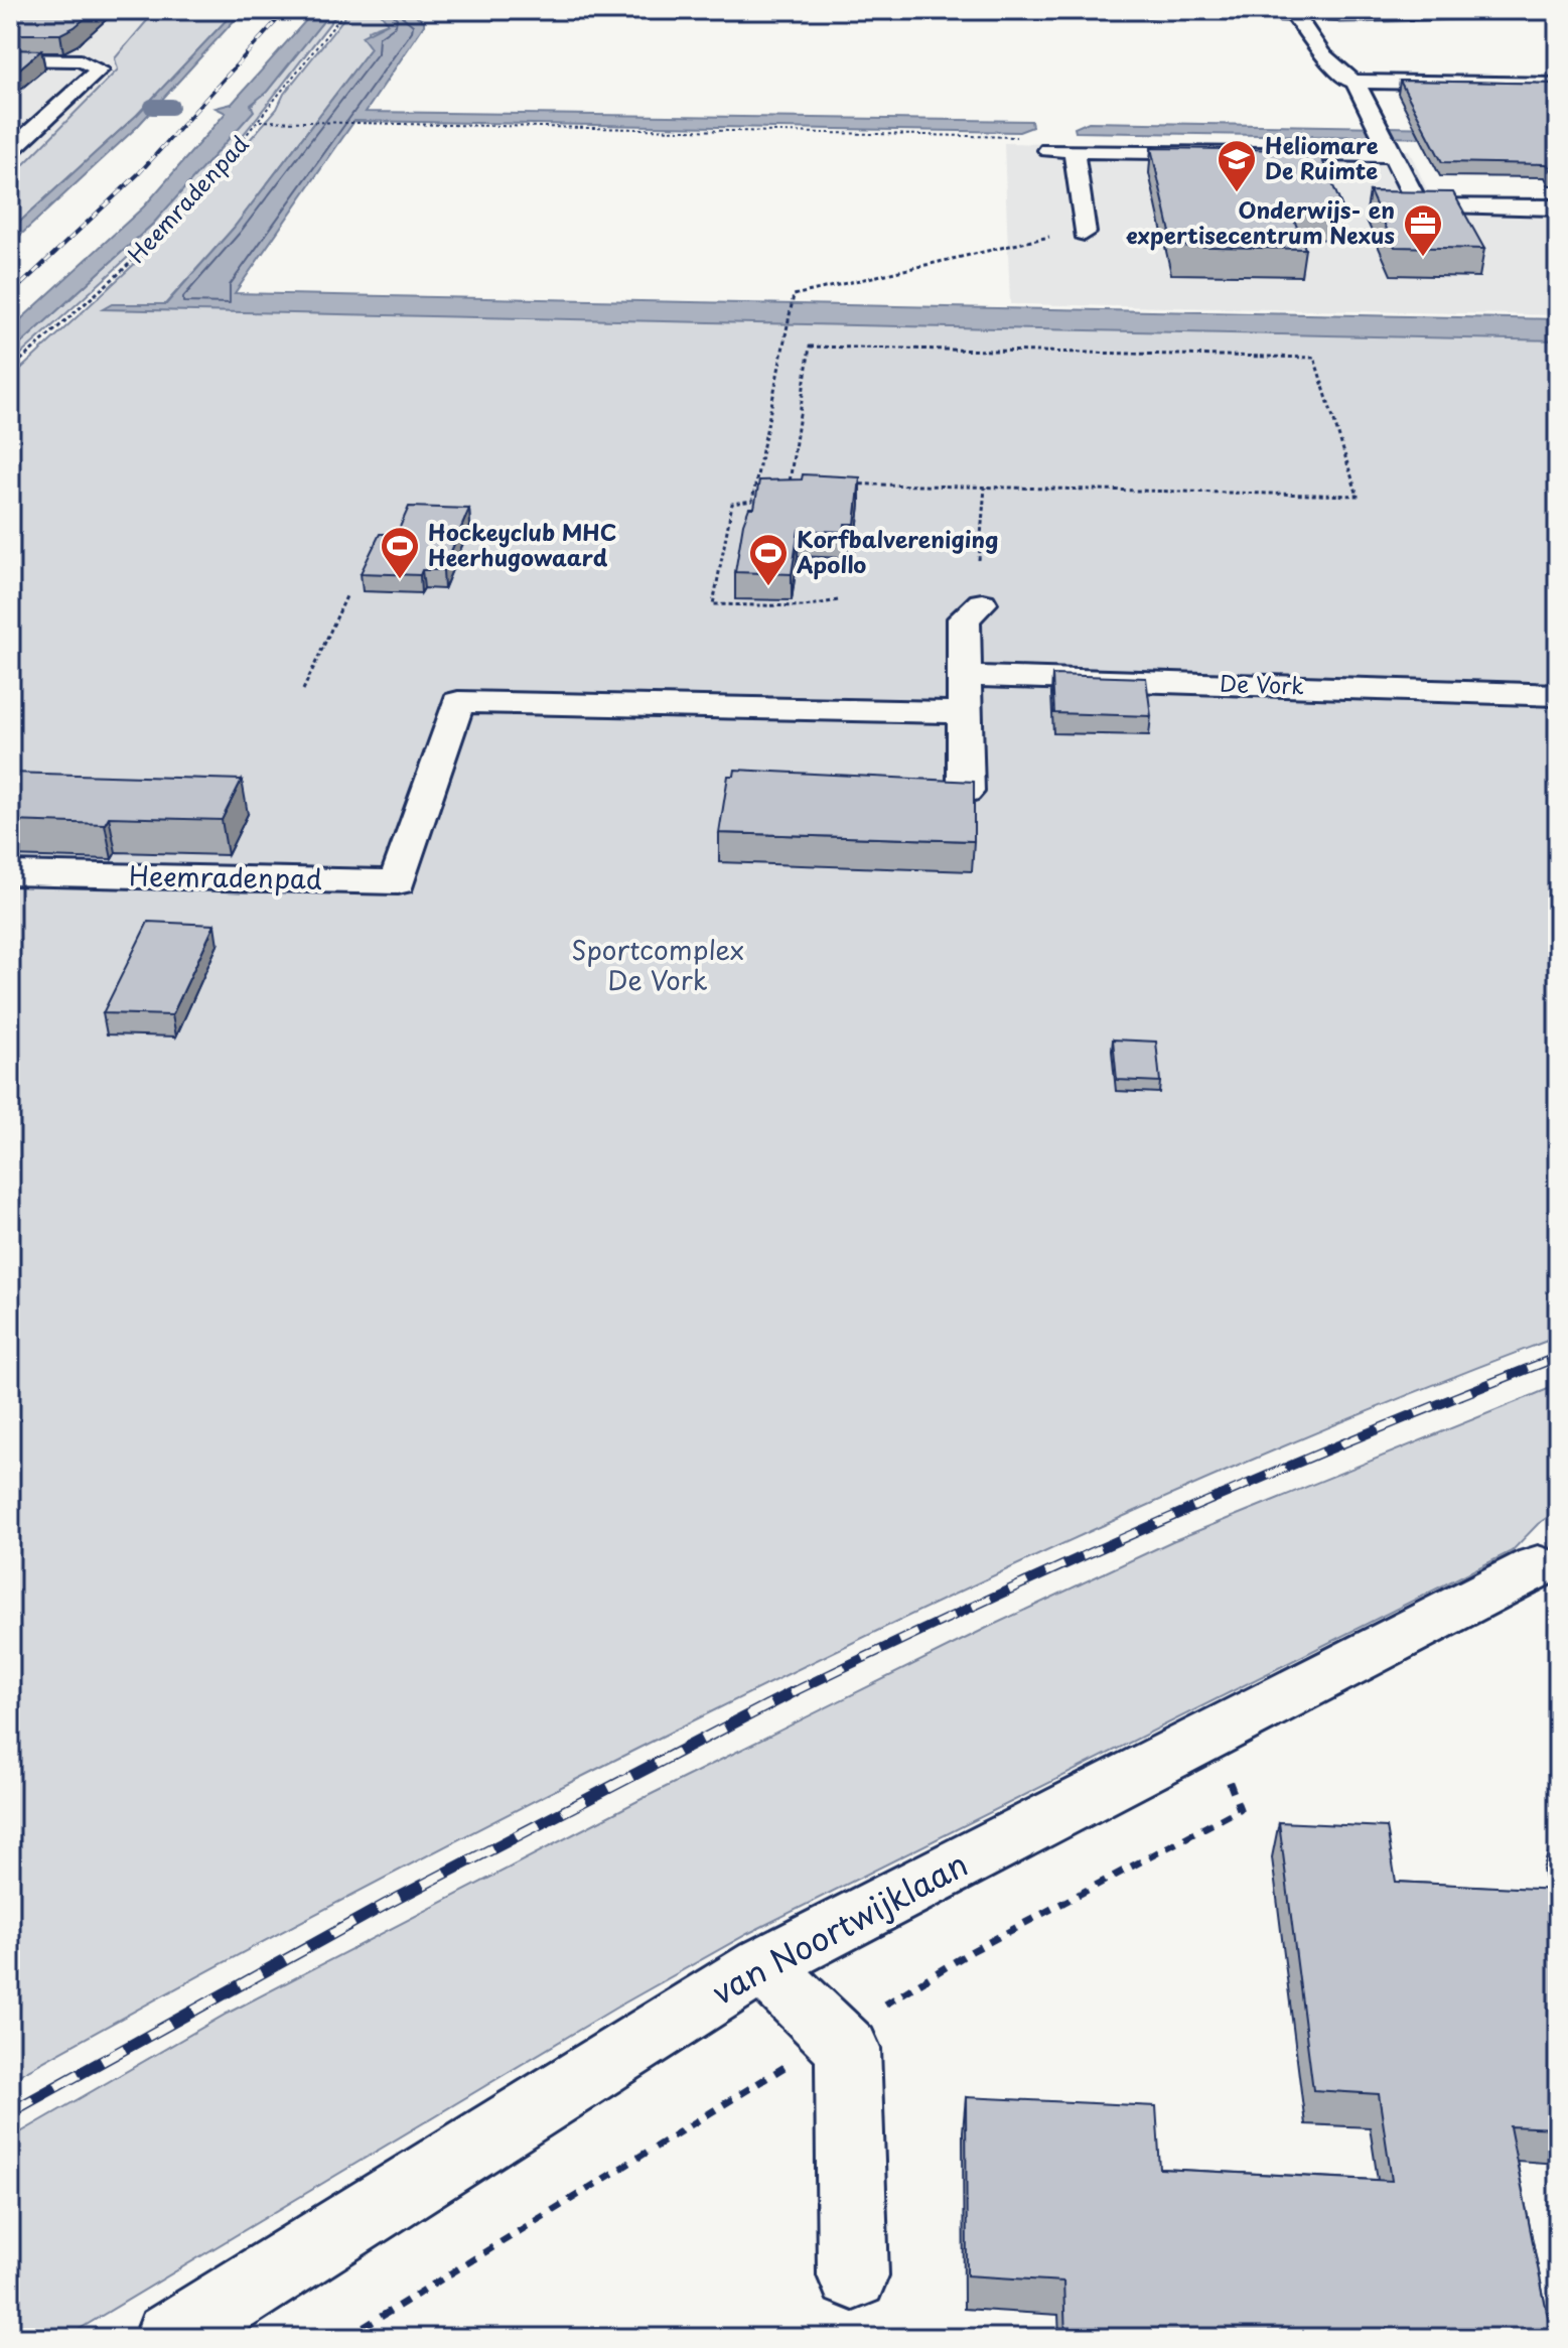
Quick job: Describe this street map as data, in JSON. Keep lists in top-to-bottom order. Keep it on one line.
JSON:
{"streets":{"street":["Heemradenpad","De Vork","van Noortwijklaan"]},"parks":["Sportcomplex De Vork"],"places":{"school or university":["Heliomare De Ruimte"],"office":["Onderwijs- en expertisecentrum Nexus"],"sports":["Hockeyclub MHC Heerhugowaard","Korfbalvereniging Apollo"]}}
